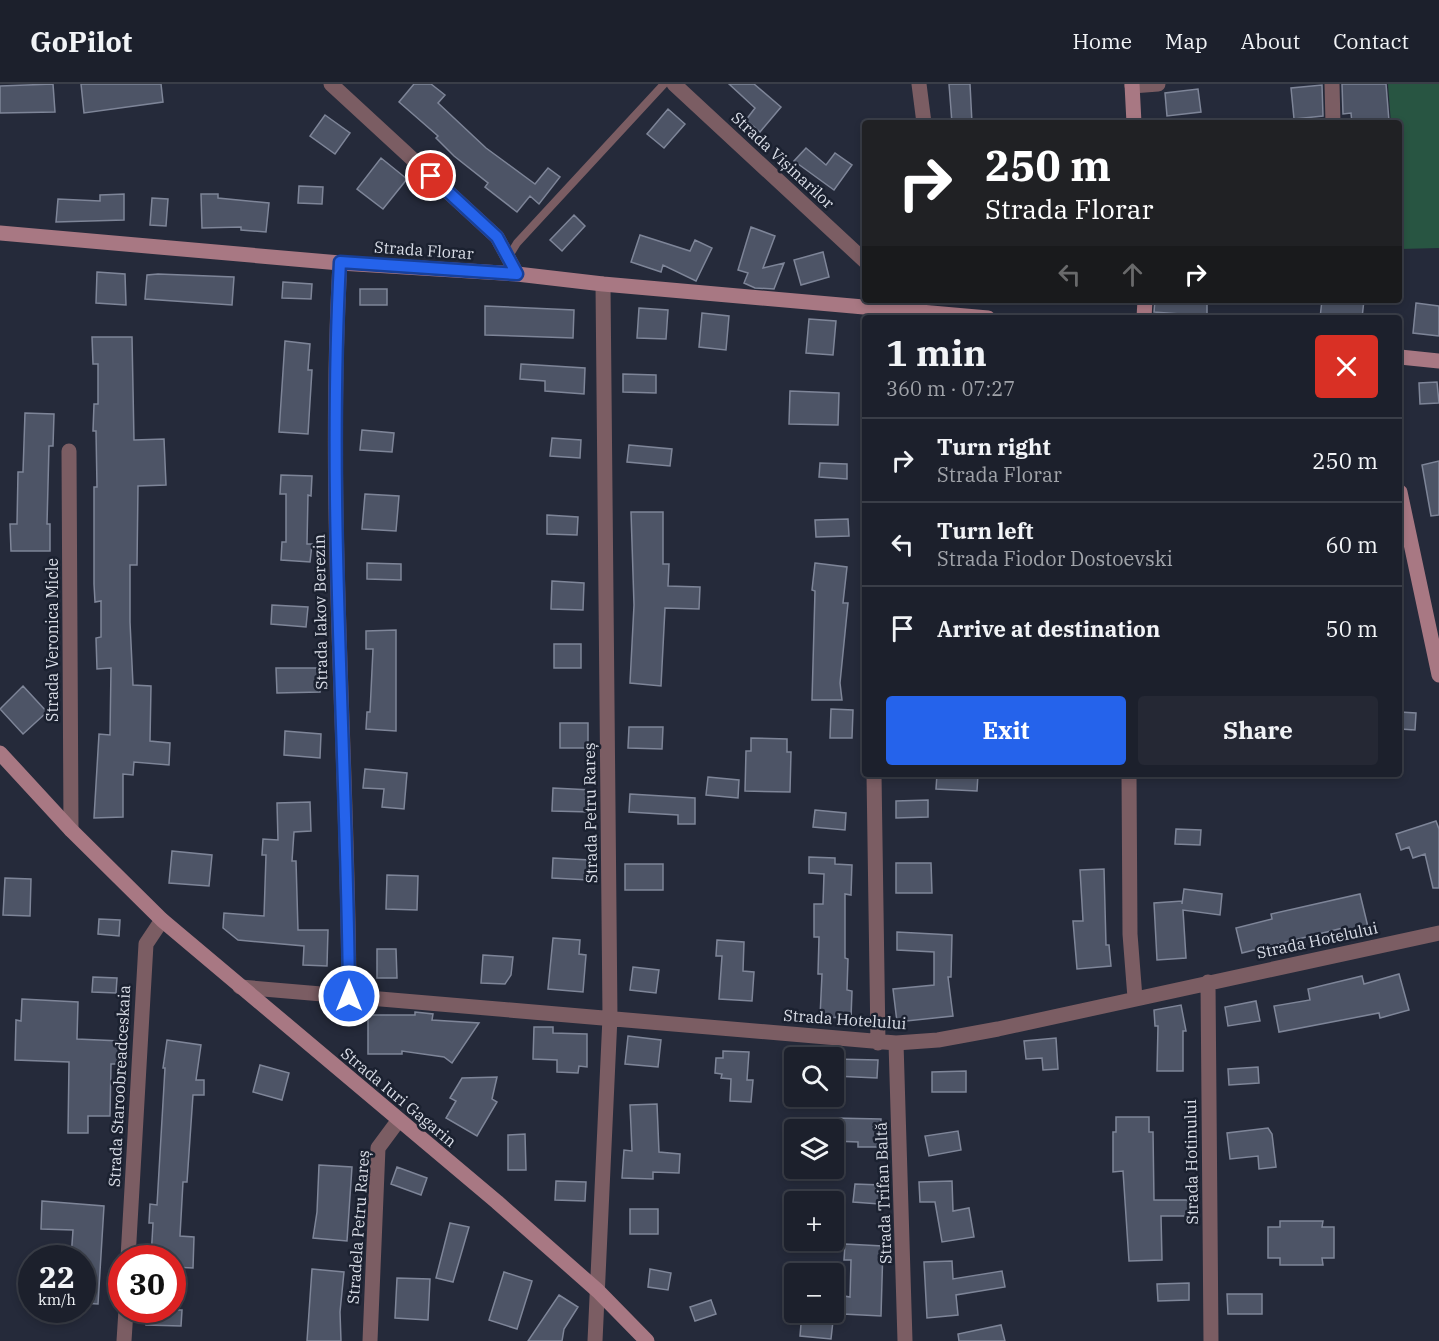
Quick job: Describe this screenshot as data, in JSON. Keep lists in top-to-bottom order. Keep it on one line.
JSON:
{"streets":{"street":["Strada Vișinarilor","Strada Florar","Strada Iakov Berezin","Strada Veronica Micle","Strada Petru Rareș","Strada Hotelului","Strada Staroobreadceskaia","Strada Iuri Gagarin","Strada Hotinului","Strada Trifan Baltă","Stradela Petru Rareș"]},"crossings":[["Strada Florar","Strada Iakov Berezin"],["Strada Florar","Strada Petru Rareș"],["Strada Iakov Berezin","Strada Hotelului"],["Strada Veronica Micle","Strada Iuri Gagarin"],["Strada Petru Rareș","Strada Hotelului"],["Strada Petru Rareș","Strada Iuri Gagarin"],["Strada Hotelului","Strada Iuri Gagarin"],["Strada Hotelului","Strada Hotinului"],["Strada Hotelului","Strada Trifan Baltă"],["Strada Staroobreadceskaia","Strada Iuri Gagarin"],["Strada Iuri Gagarin","Stradela Petru Rareș"]],"page":{"header":"GoPilot","nav":["Home","Map","About","Contact"],"turn":["250 m","Strada Florar"],"heading":["1 min","360 m · 07:27"],"list":[{"name":"Turn right","note":"Strada Florar","value":"250 m"},{"name":"Turn left","note":"Strada Fiodor Dostoevski","value":"60 m"},{"name":"Arrive at destination","value":"50 m"}],"buttons":["Exit","Share"],"map_buttons":["+","−"],"speed":"22 km/h","limit":"30"}}
